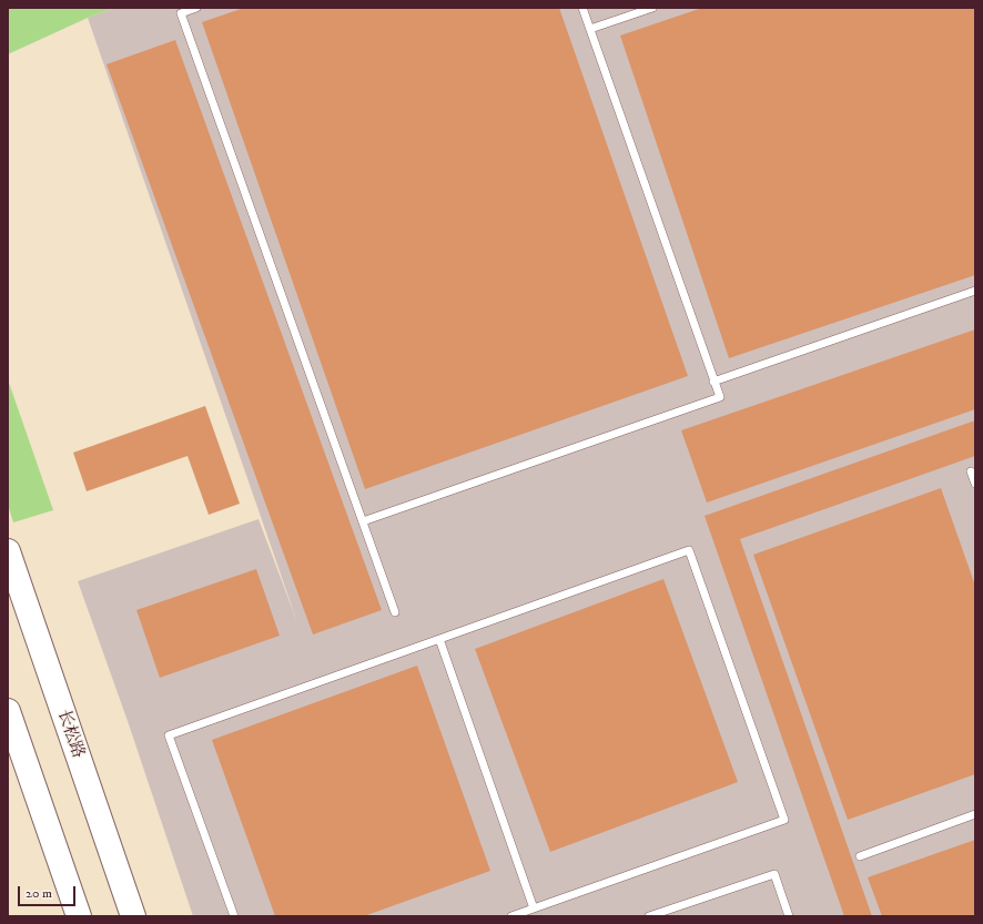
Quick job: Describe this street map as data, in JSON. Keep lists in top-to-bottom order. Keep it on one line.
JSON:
{"streets":{"main road":["长松路"]},"scale_bar":"20 m"}
